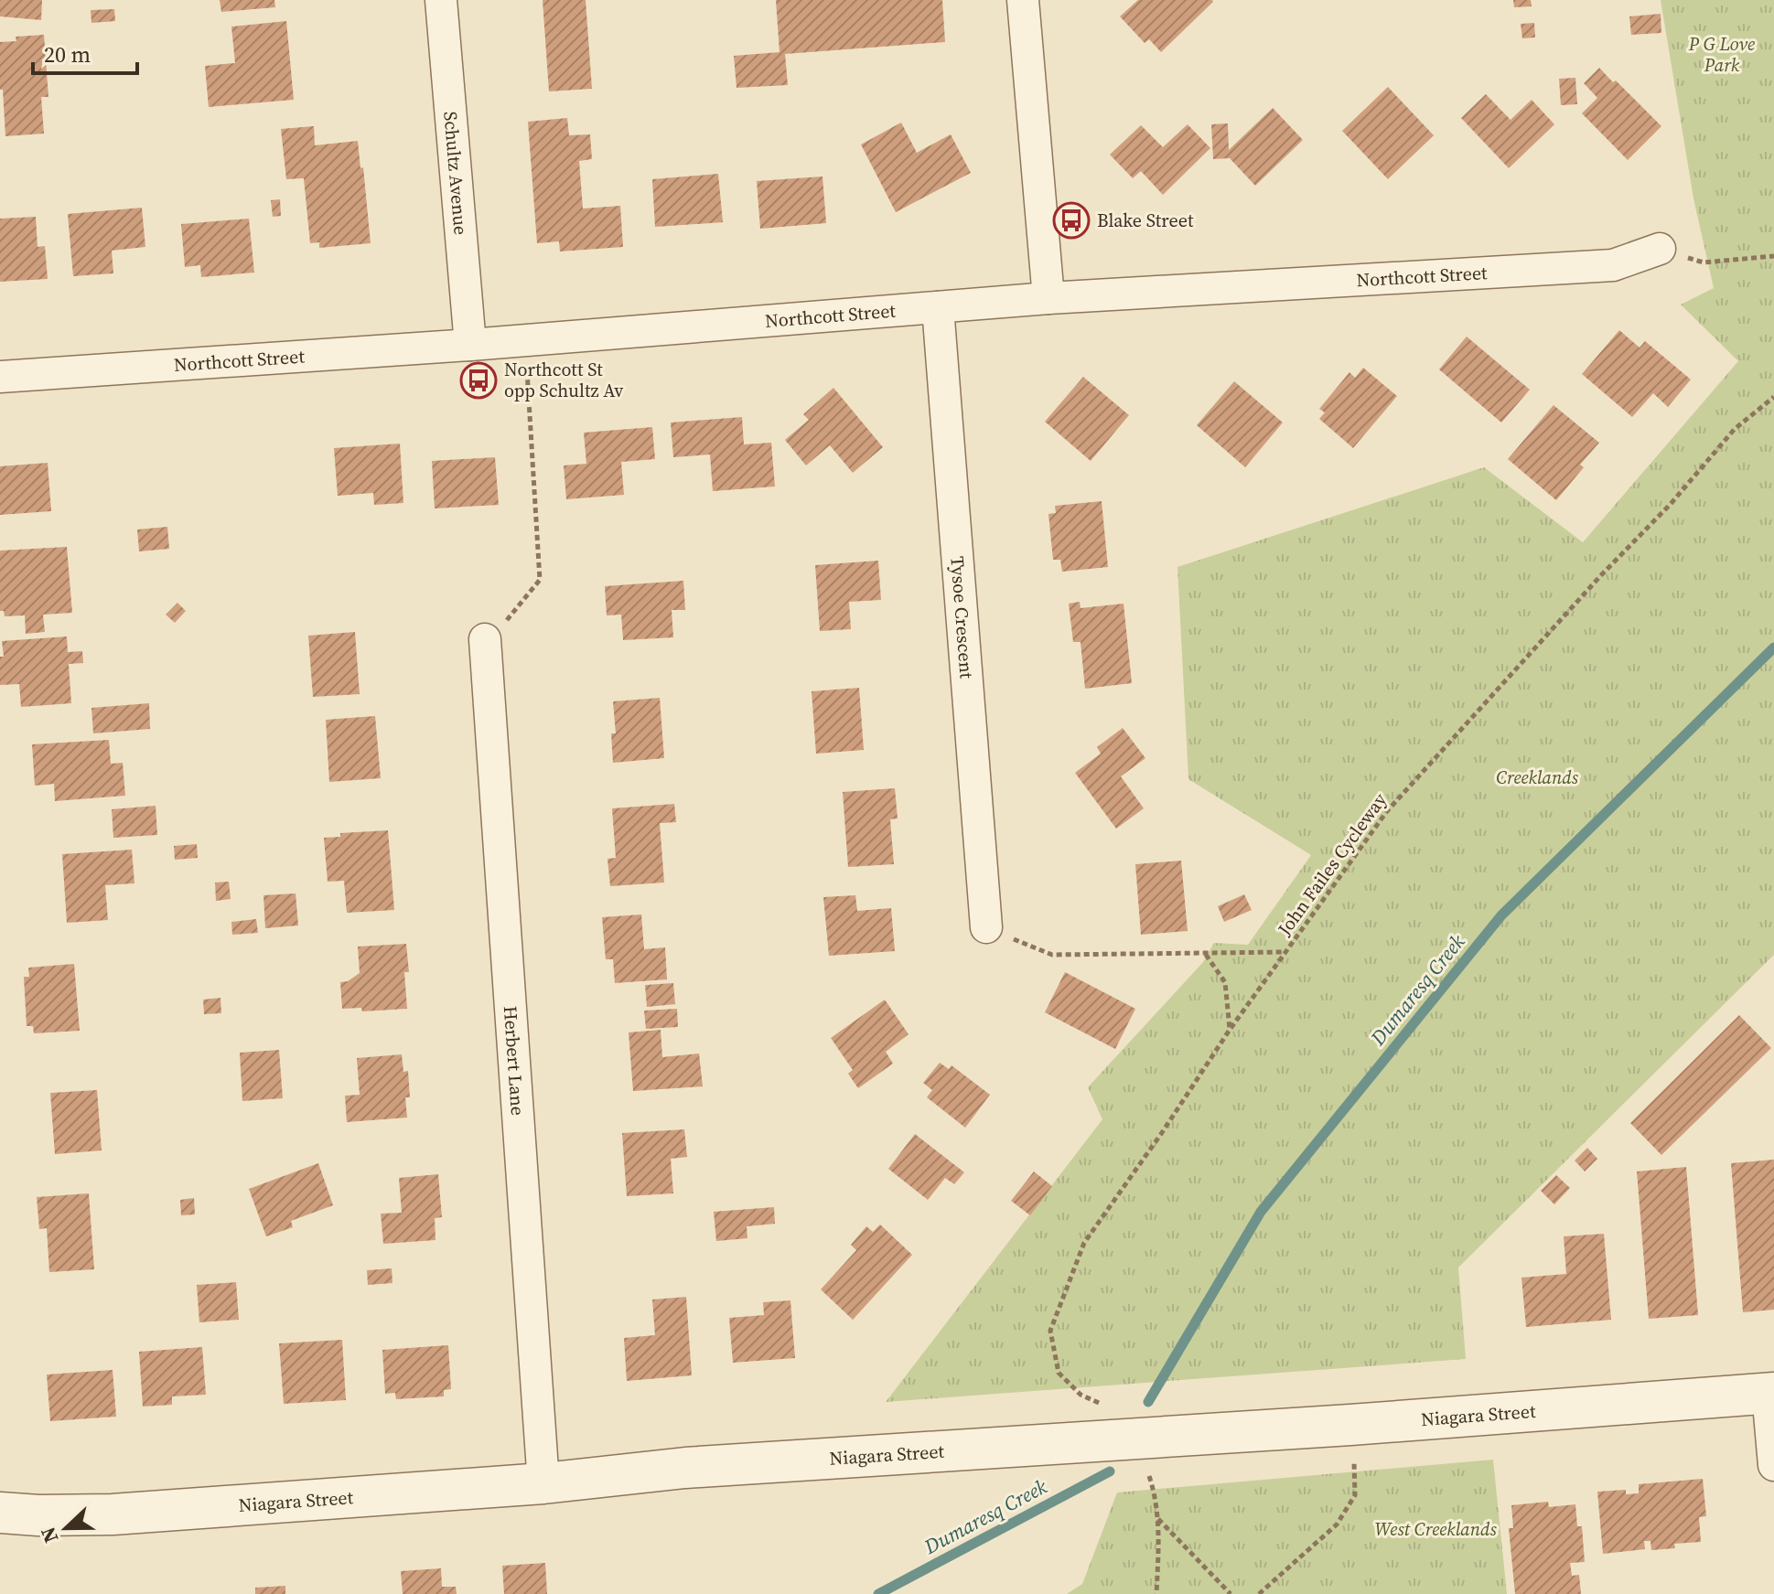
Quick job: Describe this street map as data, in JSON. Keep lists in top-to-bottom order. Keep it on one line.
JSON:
{"streets":{"street":["Schultz Avenue","Northcott Street","Tysoe Crescent","Herbert Lane","Niagara Street"],"path":["John Failes Cycleway"]},"crossings":[["Schultz Avenue","Northcott Street"],["Northcott Street","Tysoe Crescent"],["Herbert Lane","Niagara Street"]],"water":["Dumaresq Creek"],"parks":["P G Love Park","Creeklands","West Creeklands"],"places":{"bus stop":["Blake Street","Northcott St opp Schultz Av"]},"scale_bar":"20 m","north":"left"}
